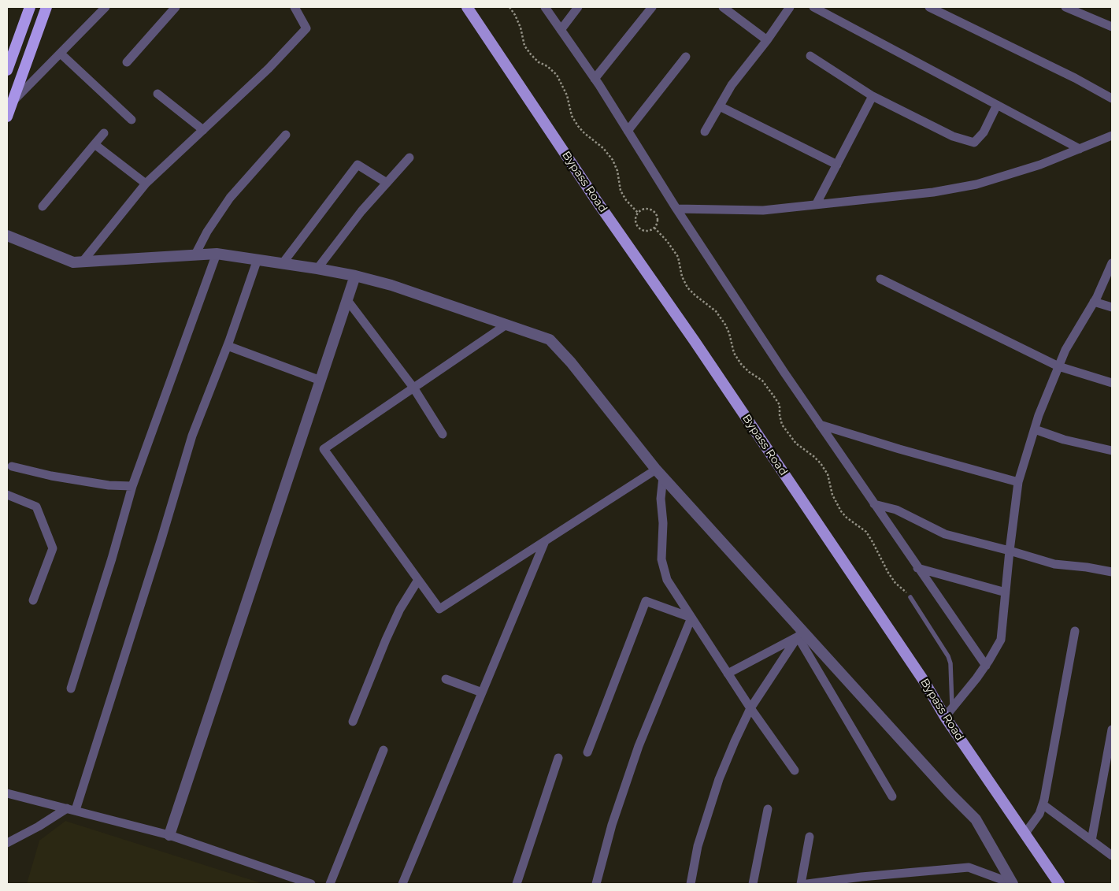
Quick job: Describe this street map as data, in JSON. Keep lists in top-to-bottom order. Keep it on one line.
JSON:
{"streets":{"main road":["Bypass Road"]}}
